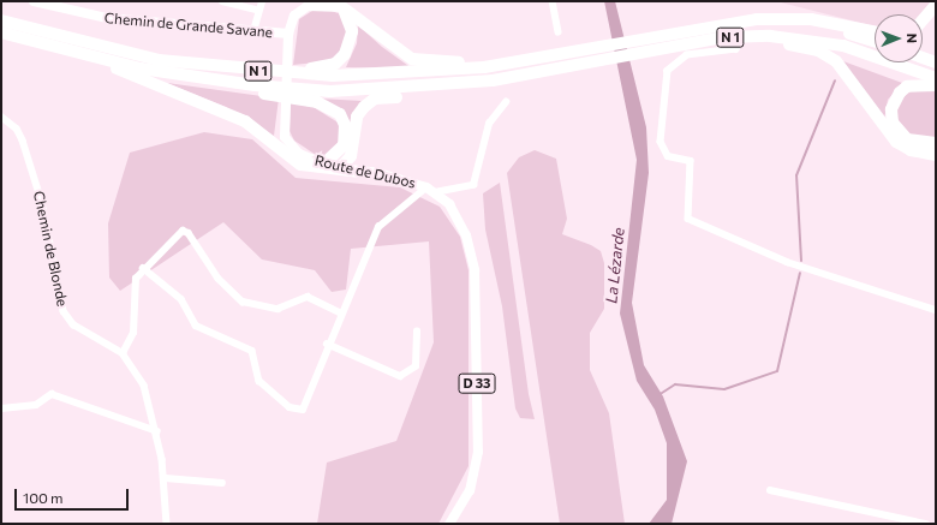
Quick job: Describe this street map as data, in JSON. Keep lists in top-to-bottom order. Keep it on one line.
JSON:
{"streets":{"highway":["N 1"],"main road":["Chemin de Grande Savane","Route de Dubos","D 33"],"street":["Chemin de Blonde"]},"crossings":[["Chemin de Grande Savane","Route de Dubos"]],"water":["La Lézarde"],"scale_bar":"100 m","north":"right"}
